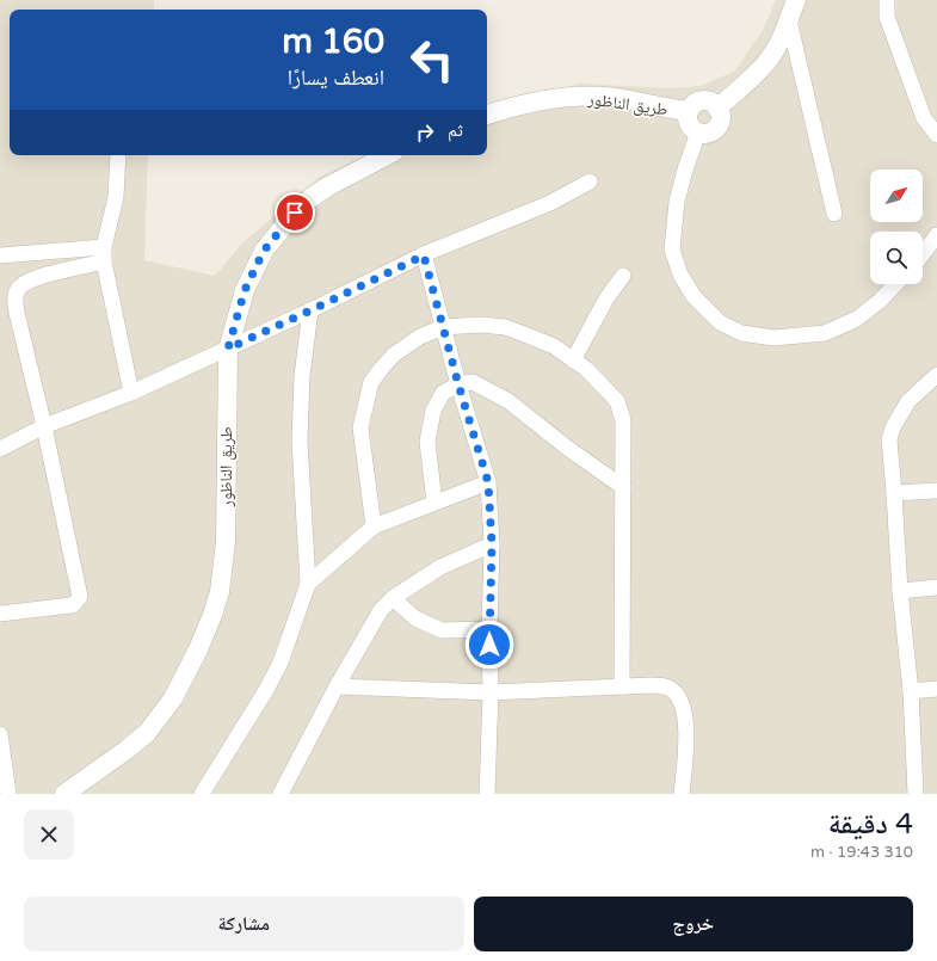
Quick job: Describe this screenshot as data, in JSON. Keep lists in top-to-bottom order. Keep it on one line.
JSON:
{"streets":{"street":["طريق الناظور"]},"north":"top right","page":{"turn":["160 m","انعطف يسارًا"],"then":"ثم","heading":["4 دقيقة","310 m · 19:43"],"buttons":["خروج","مشاركة"]}}
